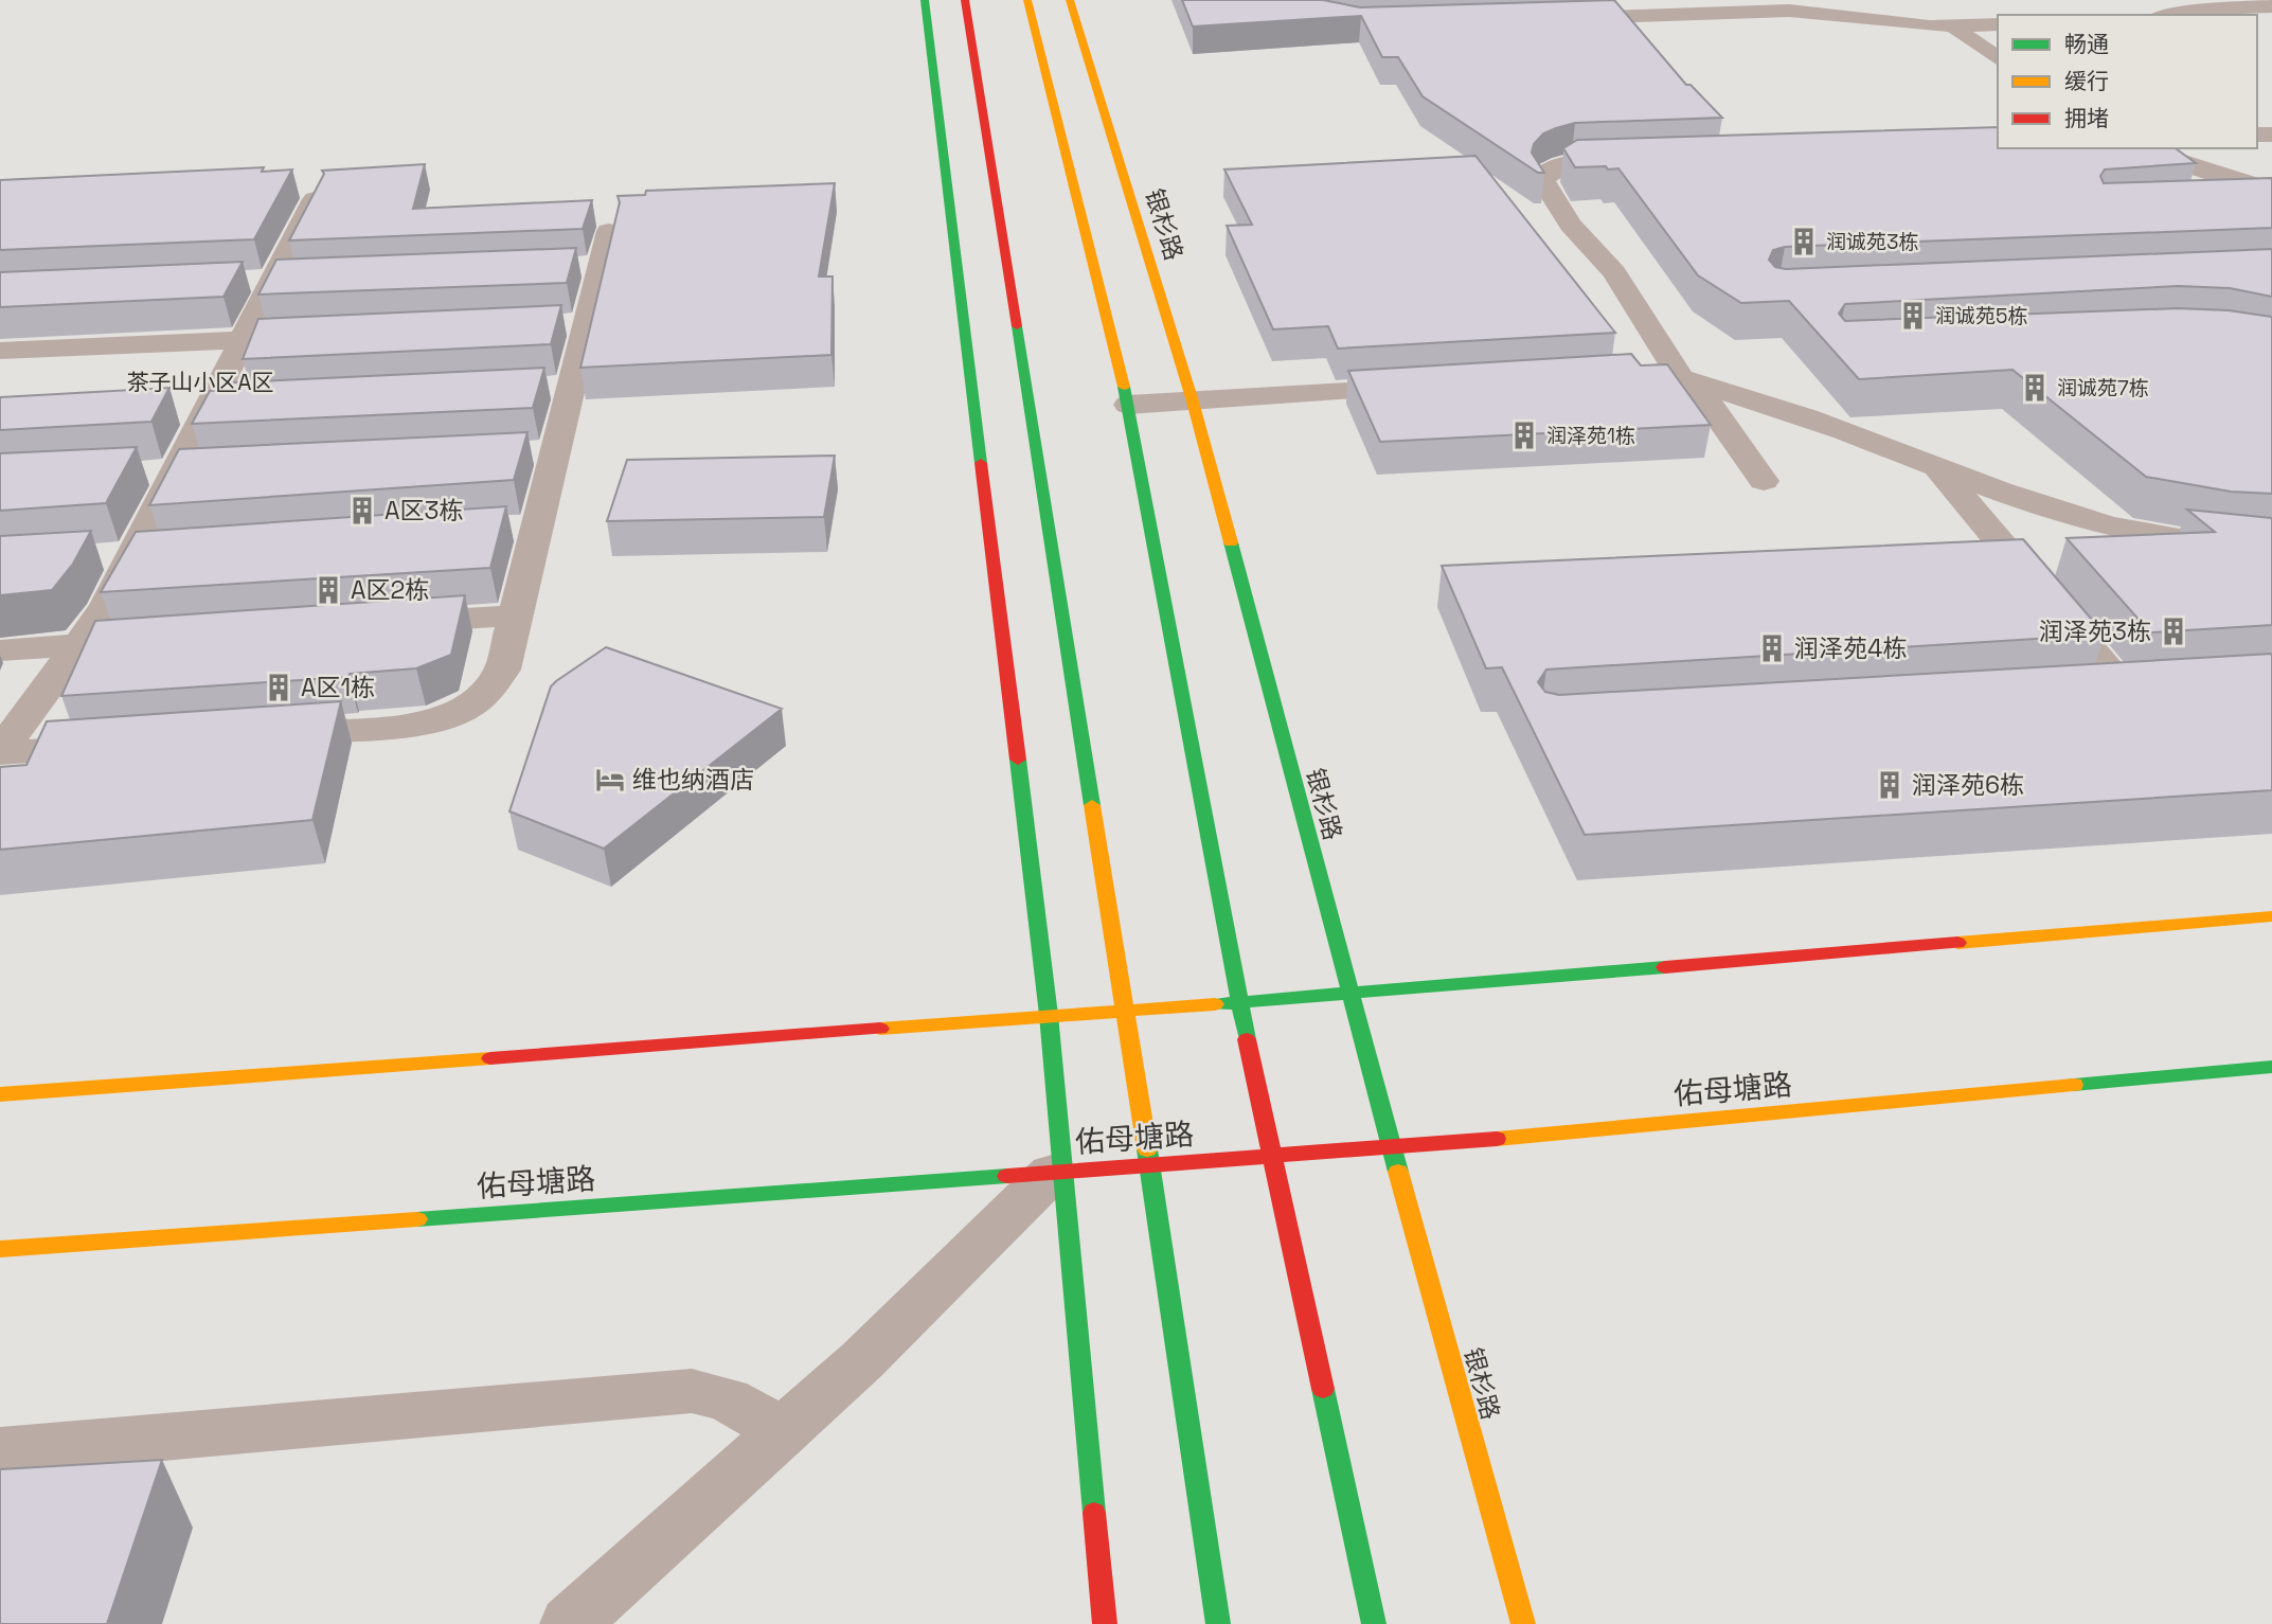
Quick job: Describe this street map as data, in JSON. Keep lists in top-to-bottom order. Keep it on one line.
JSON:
{"streets":{"main road":["银杉路","佑母塘路"]},"crossings":[["银杉路","佑母塘路"]],"districts":["茶子山小区A区"],"places":{"building":["润诚苑3栋","润诚苑5栋","润诚苑7栋","润泽苑1栋","A区3栋","A区2栋","润泽苑3栋","润泽苑4栋","A区1栋","润泽苑6栋"],"hotel":["维也纳酒店"]},"legend":["畅通","缓行","拥堵"]}
